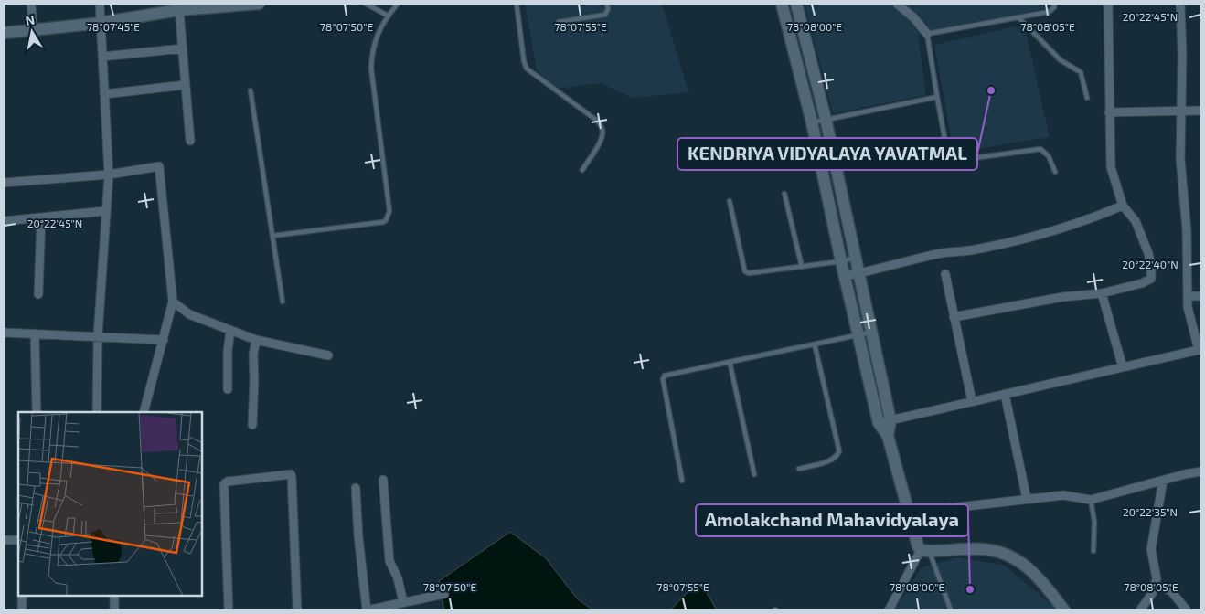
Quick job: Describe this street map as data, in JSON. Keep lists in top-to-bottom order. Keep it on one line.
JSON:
{"places":["KENDRIYA VIDYALAYA YAVATMAL","Amolakchand Mahavidyalaya"],"north":"top","coordinates":["20°22'45\"N","78°07'45\"E","78°07'50\"E","78°07'55\"E","78°08'00\"E","78°08'05\"E","20°22'40\"N","20°22'35\"N"]}
